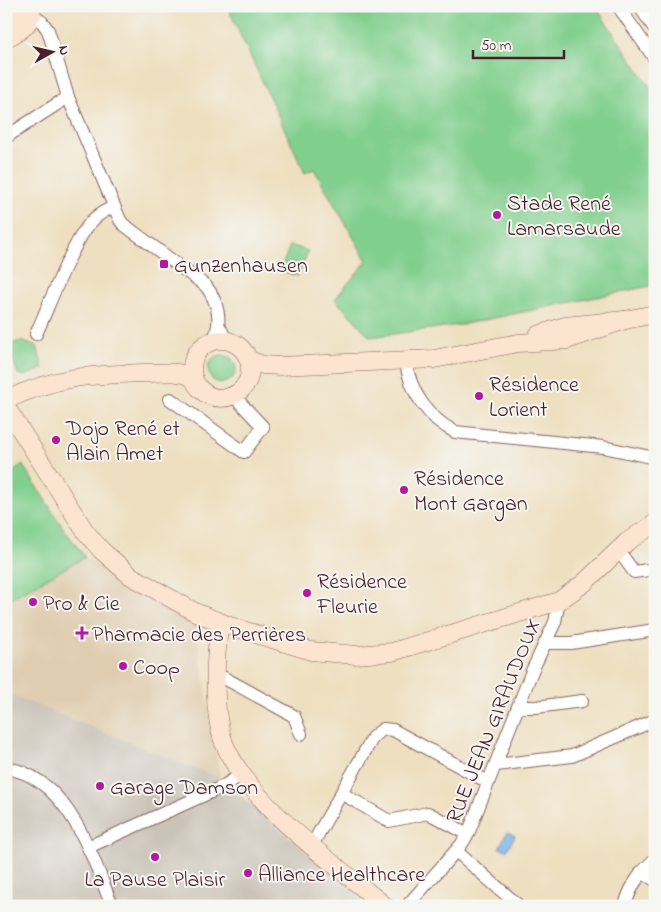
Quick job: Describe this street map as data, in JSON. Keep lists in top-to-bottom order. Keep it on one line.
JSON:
{"streets":{"street":["RUE JEAN GIRAUDOUX"]},"places":{"other":["Stade René Lamarsaude","Résidence Lorient","Dojo René et Alain Amet","Résidence Mont Gargan","Résidence Fleurie","Pro & Cie","Coop","Garage Damson","La Pause Plaisir","Alliance Healthcare"],"transit":["Gunzenhausen"],"health":["Pharmacie des Perrières"]},"scale_bar":"50 m","north":"right"}
